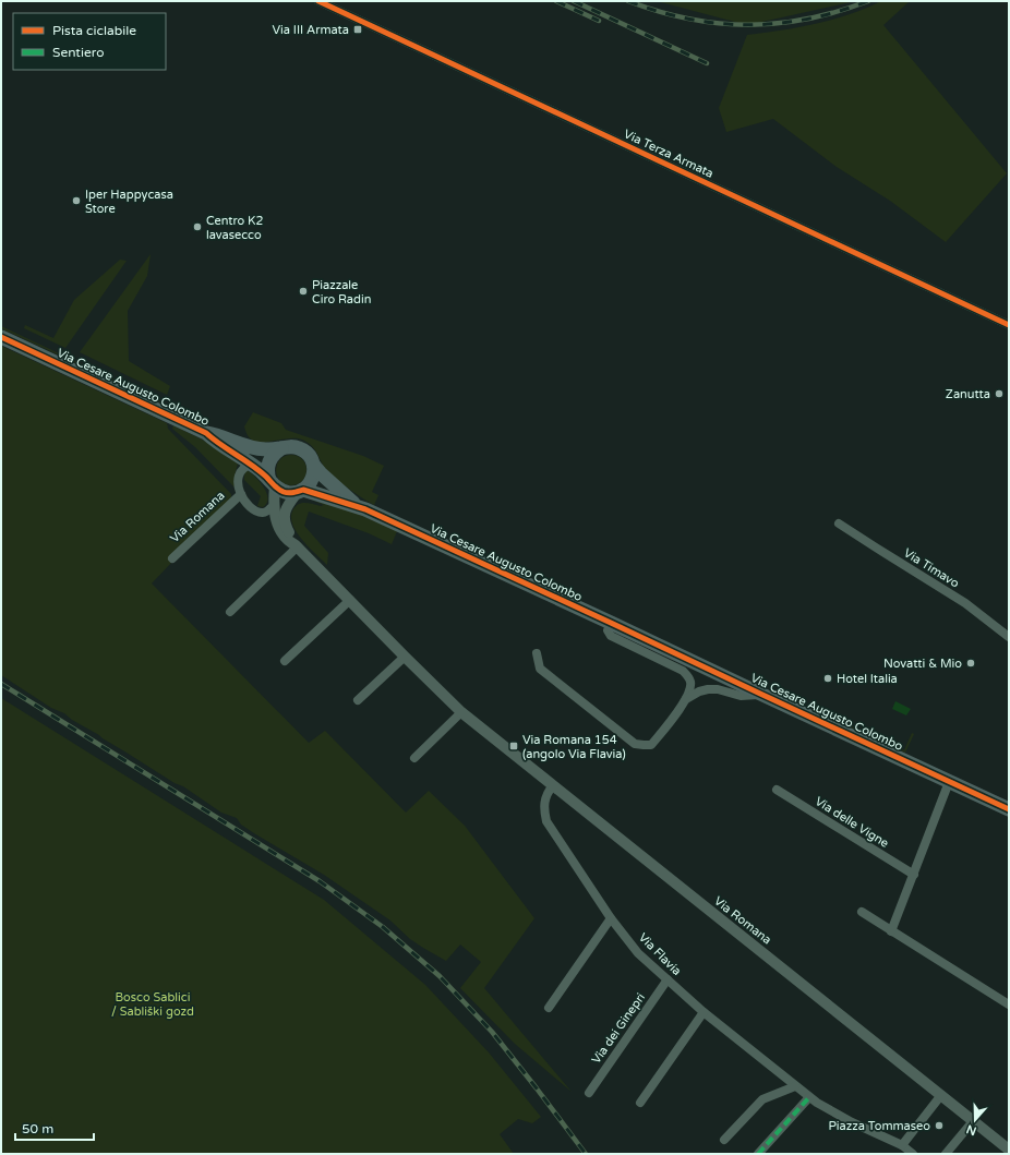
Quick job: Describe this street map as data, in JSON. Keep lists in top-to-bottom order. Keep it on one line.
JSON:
{"streets":{"main road":["Via Cesare Augusto Colombo"],"street":["Via Terza Armata","Via Romana","Via Timavo","Via delle Vigne","Via Flavia","Via dei Ginepri"]},"crossings":[["Via Cesare Augusto Colombo","Via Romana"],["Via Romana","Via Flavia"],["Via Flavia","Via dei Ginepri"]],"parks":["Bosco Sablici / Sabliški gozd"],"places":{"transit":["Via III Armata","Via Romana 154 (angolo Via Flavia)"],"other":["Iper Happycasa Store","Centro K2 lavasecco","Piazzale Ciro Radin","Zanutta","Novatti & Mio","Hotel Italia","Piazza Tommaseo"]},"legend":["Pista ciclabile","Sentiero"],"scale_bar":"50 m","north":"bottom"}
